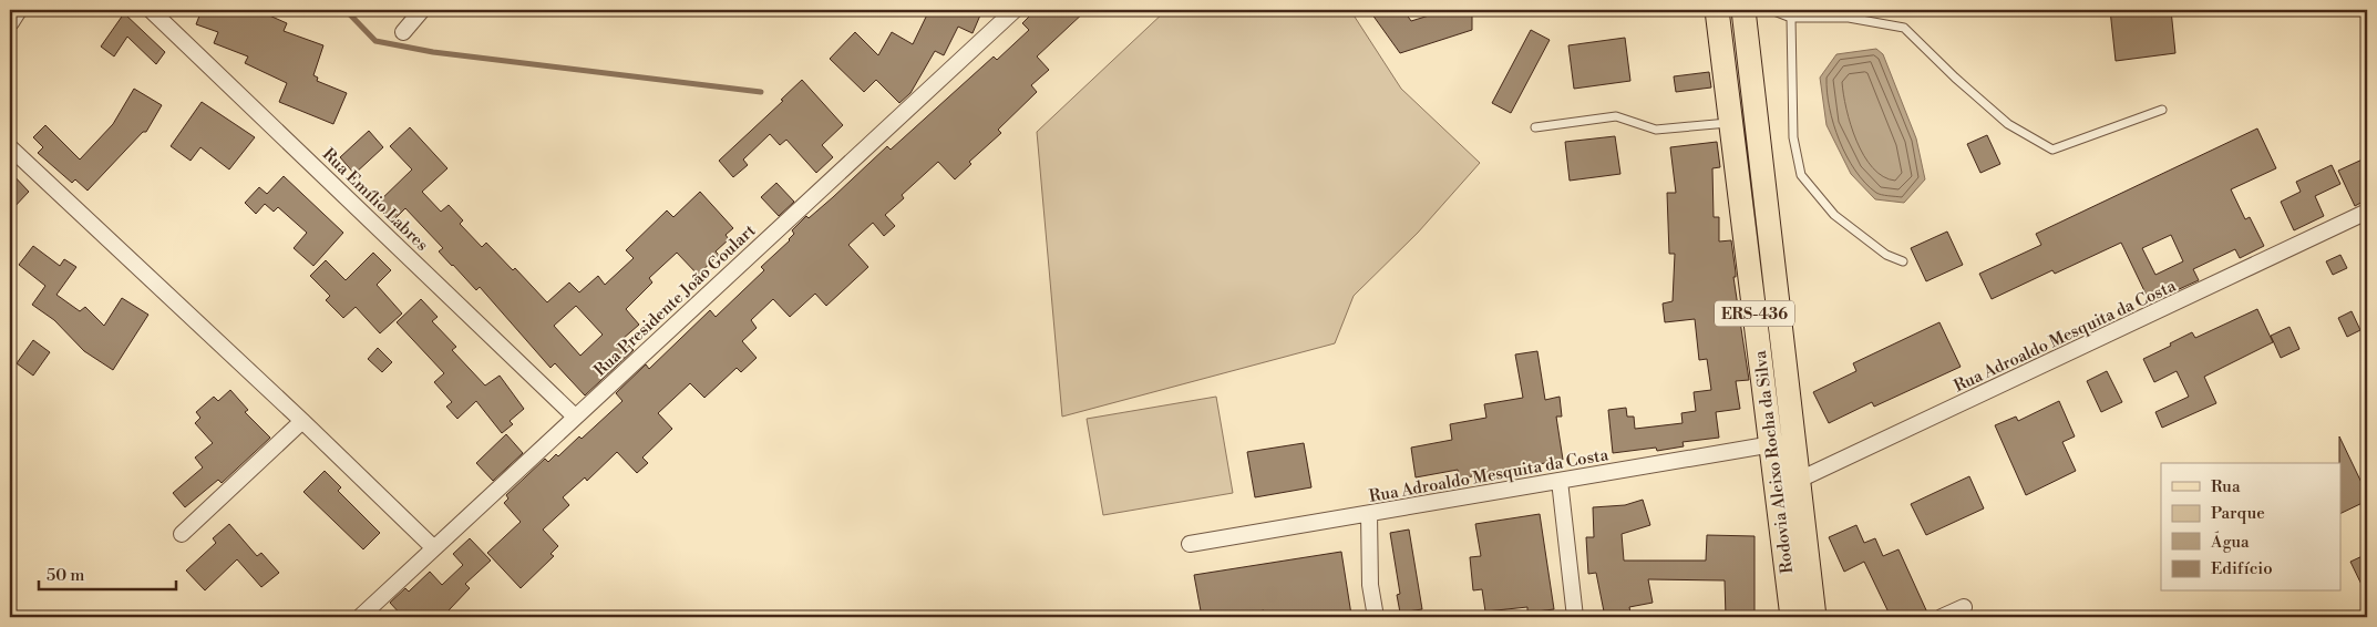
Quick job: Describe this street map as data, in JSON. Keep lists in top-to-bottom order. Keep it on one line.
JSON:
{"streets":{"main road":["ERS-436","Rodovia Aleixo Rocha da Silva"],"street":["Rua Emílio Labres","Rua Presidente João Goulart","Rua Adroaldo Mesquita da Costa"]},"crossings":[["Rua Emílio Labres","Rua Presidente João Goulart"],["Rua Adroaldo Mesquita da Costa","Rodovia Aleixo Rocha da Silva"]],"legend":["Rua","Parque","Água","Edifício"],"scale_bar":"50 m"}
